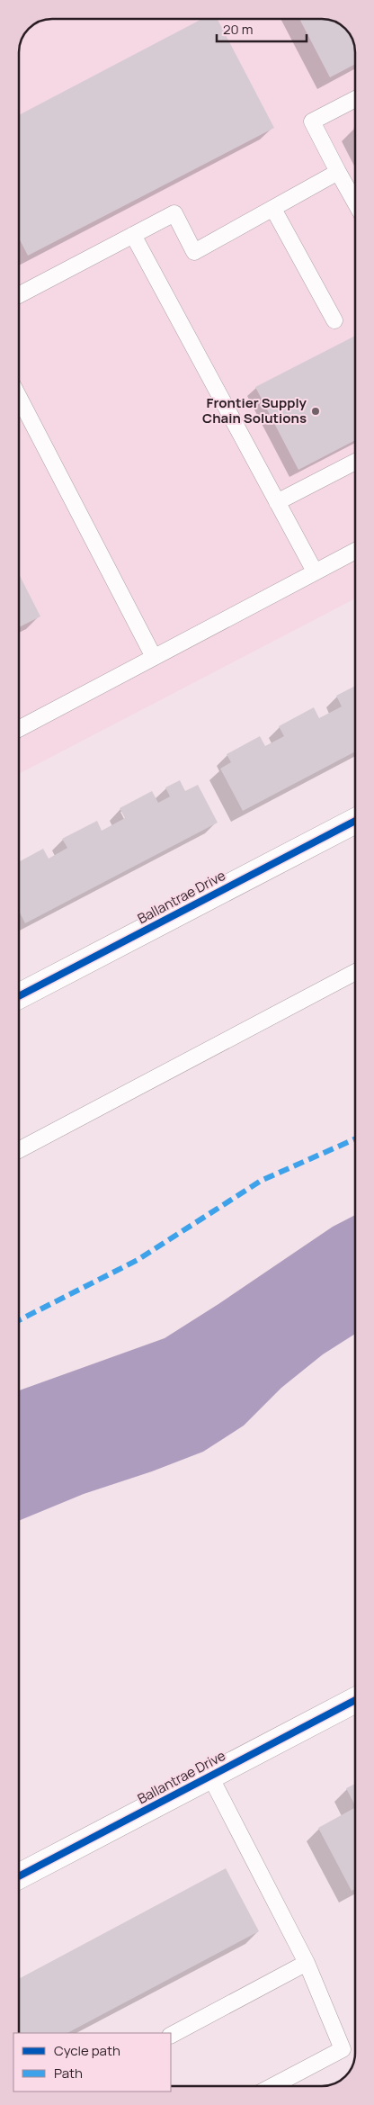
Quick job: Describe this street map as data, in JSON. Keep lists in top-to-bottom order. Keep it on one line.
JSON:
{"streets":{"street":["Ballantrae Drive"]},"places":["Frontier Supply Chain Solutions"],"legend":["Cycle path","Path"],"scale_bar":"20 m"}
